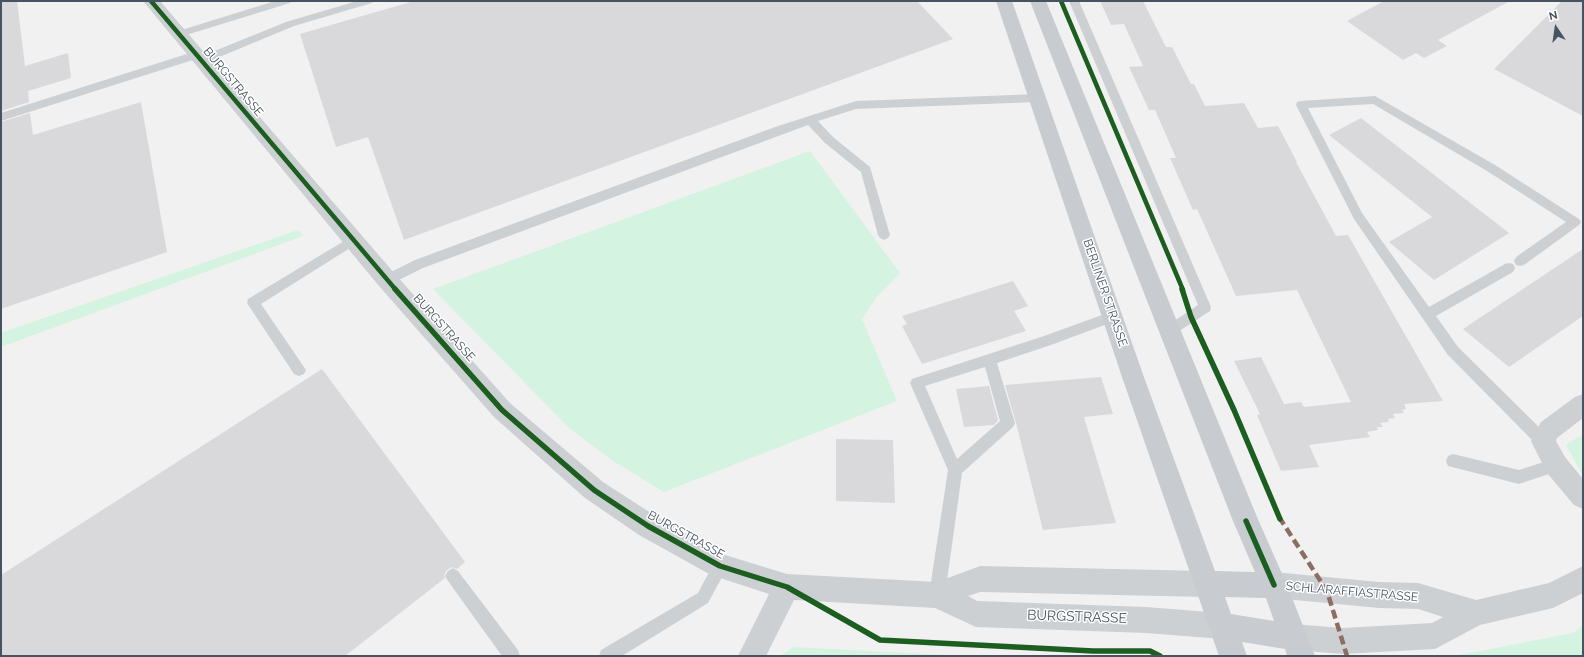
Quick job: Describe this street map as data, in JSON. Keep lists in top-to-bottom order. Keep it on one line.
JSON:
{"streets":{"main road":["BERLINER STRASSE"],"street":["BURGSTRASSE","SCHLARAFFIASTRASSE"]},"crossings":[["BURGSTRASSE","BERLINER STRASSE"]],"north":"top"}
